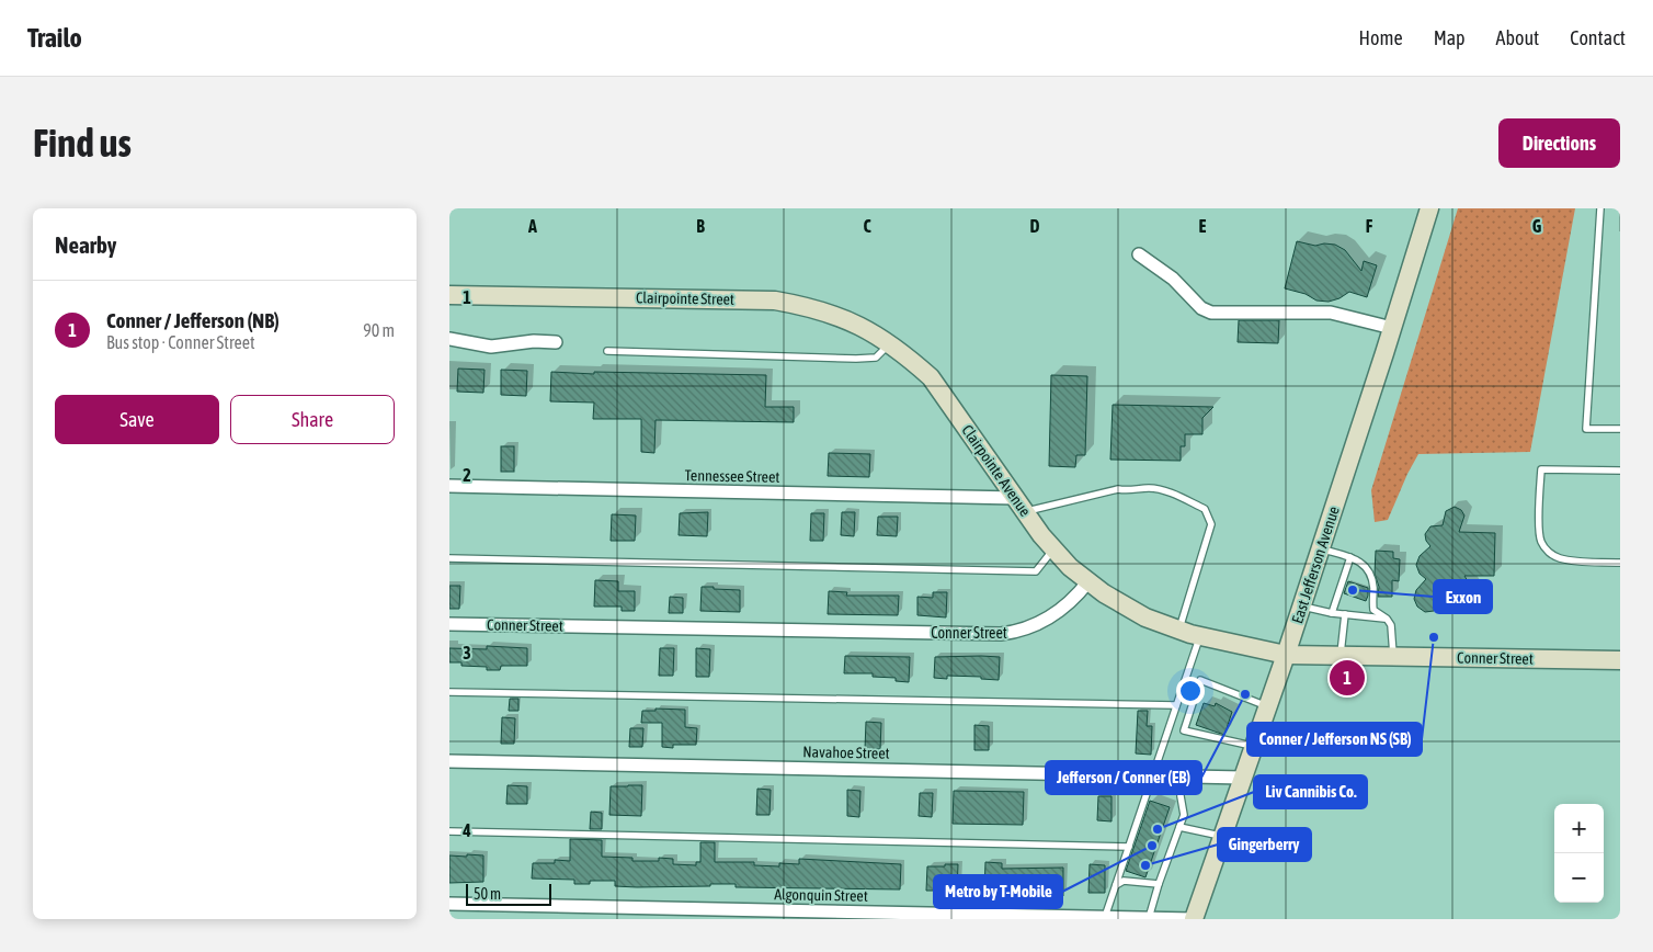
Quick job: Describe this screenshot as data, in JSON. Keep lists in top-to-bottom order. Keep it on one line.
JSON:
{"streets":{"main road":["Clairpointe Street","Clairpointe Avenue","East Jefferson Avenue","Conner Street"],"street":["Tennessee Street","Navahoe Street","Algonquin Street"]},"crossings":[["Clairpointe Street","Clairpointe Avenue"],["Clairpointe Avenue","Tennessee Street"],["Clairpointe Avenue","Conner Street"],["East Jefferson Avenue","Conner Street"],["East Jefferson Avenue","Navahoe Street"],["East Jefferson Avenue","Algonquin Street"]],"places":["Exxon","Conner / Jefferson NS (SB)","Jefferson / Conner (EB)","Liv Cannibis Co.","Metro by T-Mobile","Gingerberry"],"scale_bar":"50 m","page":{"header":"Trailo","nav":["Home","Map","About","Contact"],"buttons":["Directions",["Save","Share"]],"title":"Find us","heading":"Nearby","list":[{"mark":"1","name":"Conner / Jefferson (NB)","note":"Bus stop · Conner Street","value":"90 m"}],"pins":"1","map_buttons":["+","−"],"scale":"50 m"},"grid":{"columns":["A","B","C","D","E","F","G"],"rows":["1","2","3","4"]}}
